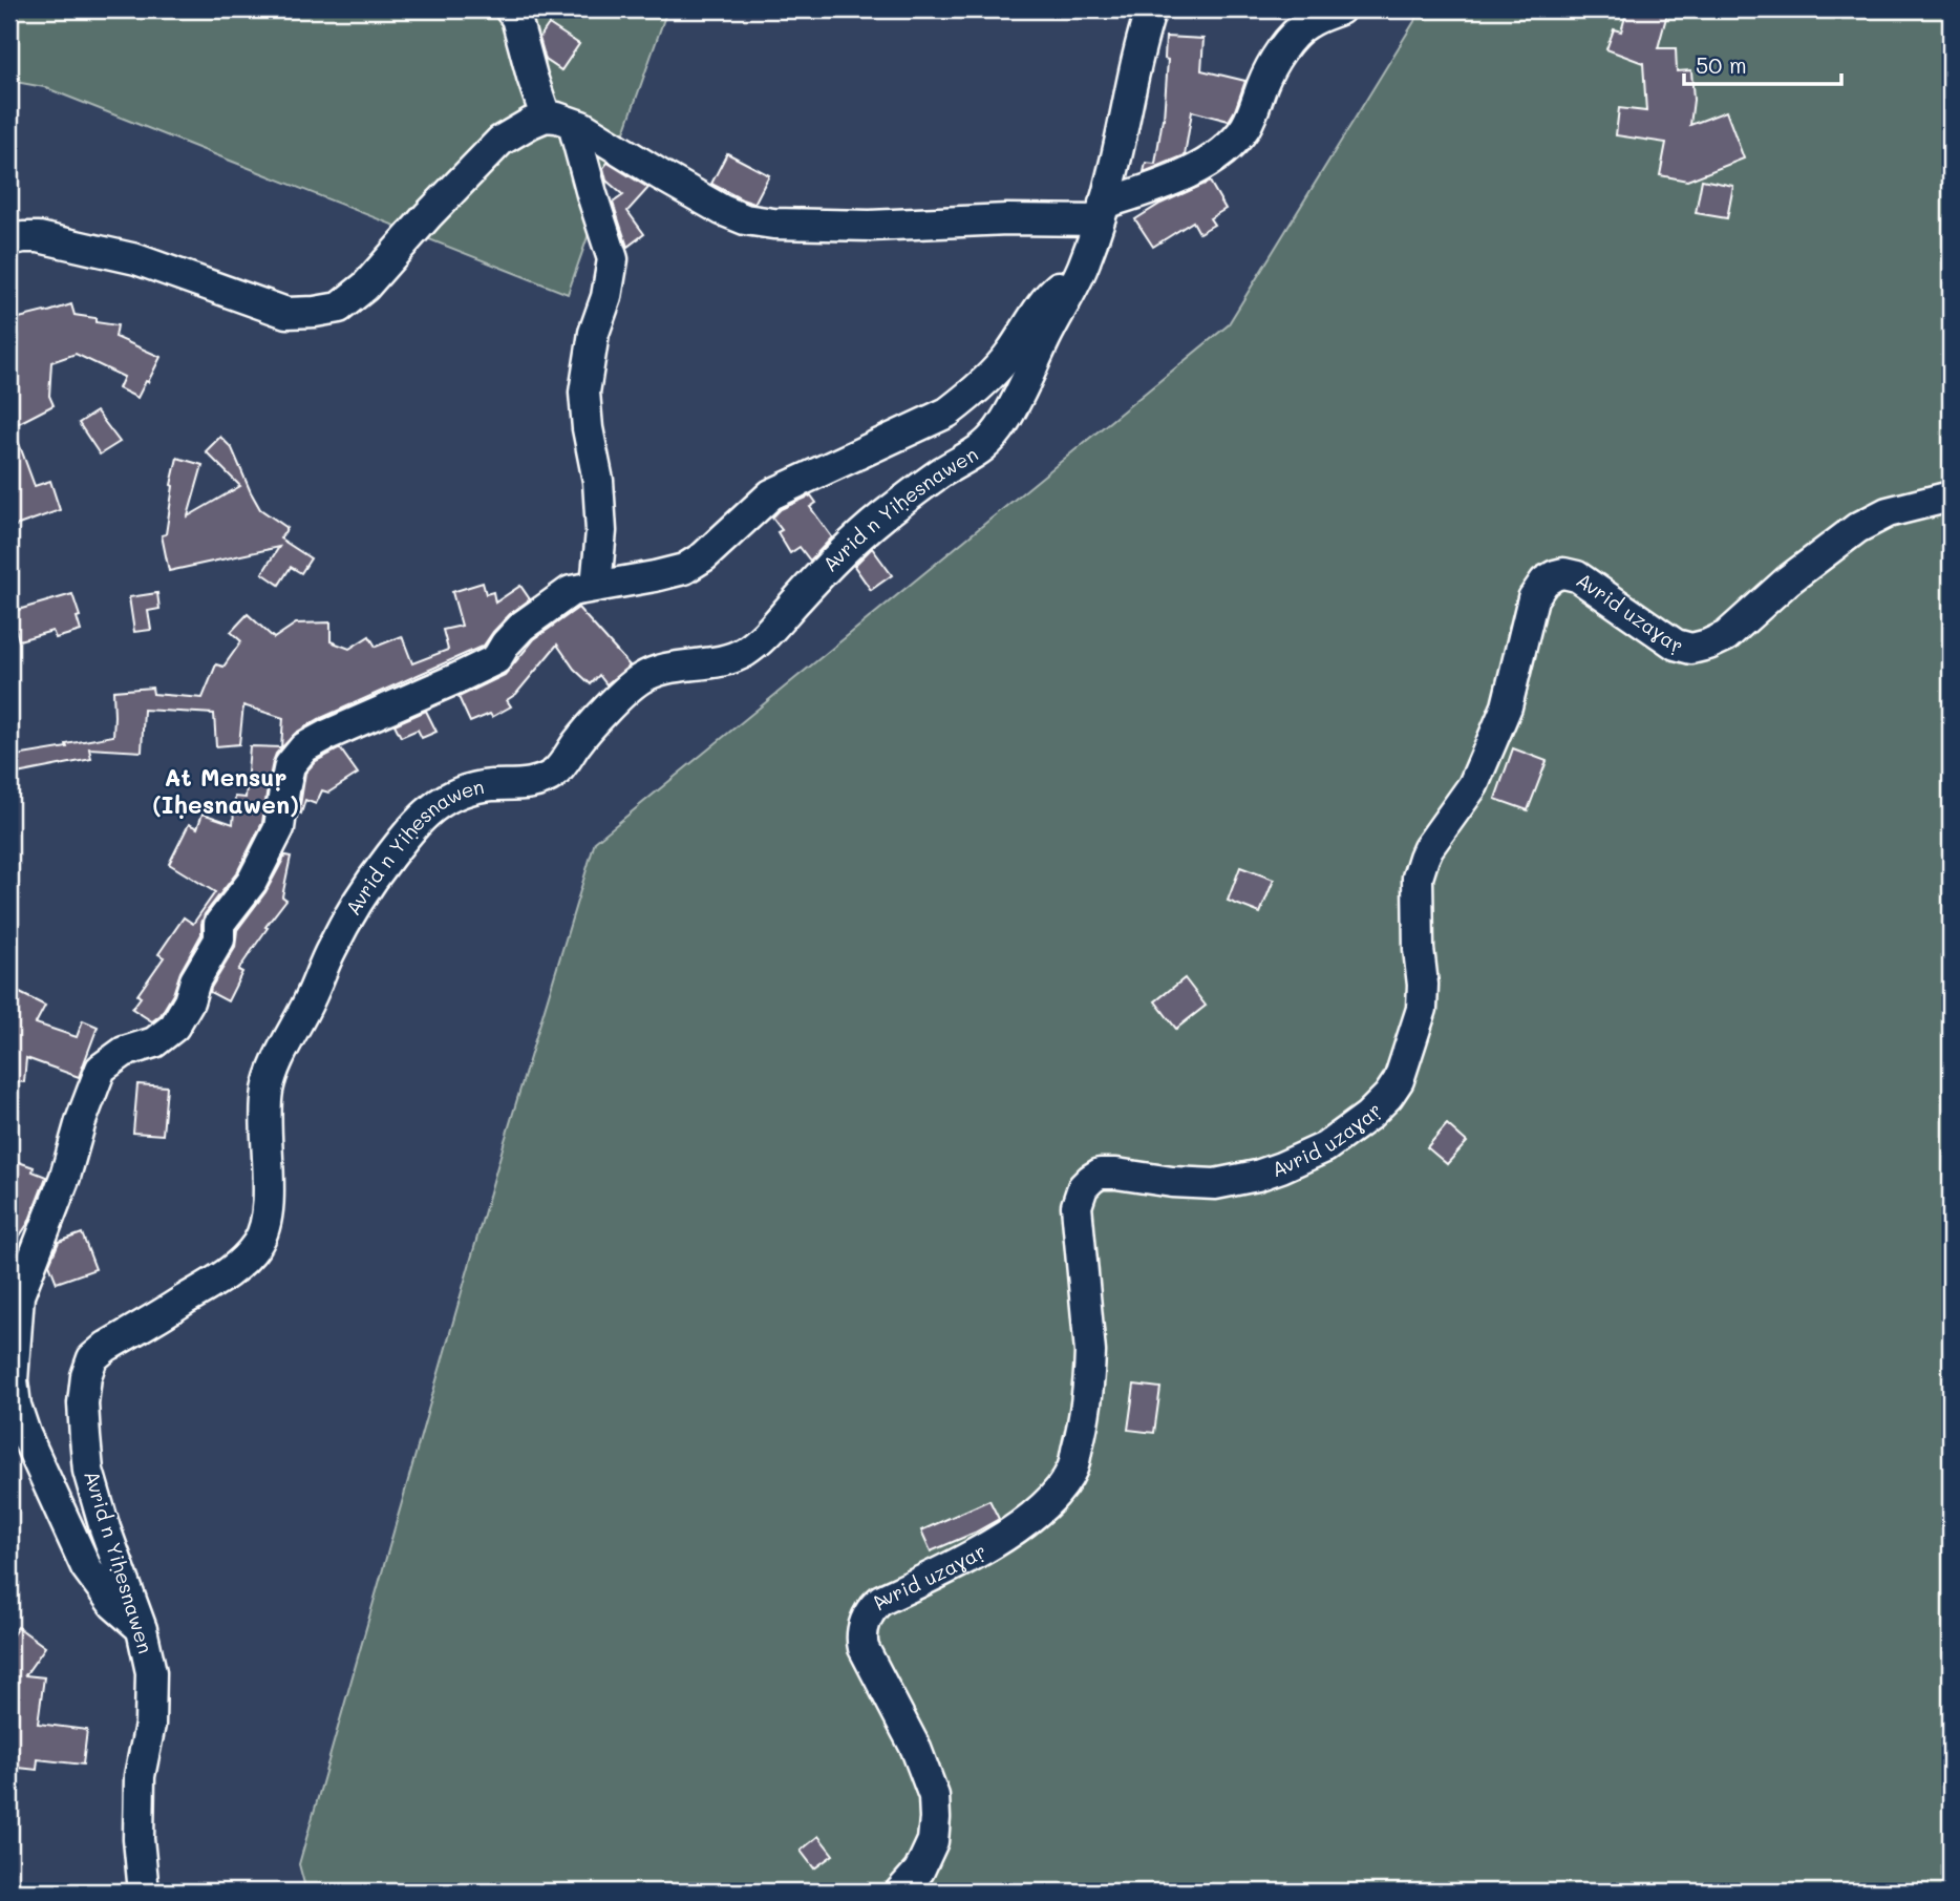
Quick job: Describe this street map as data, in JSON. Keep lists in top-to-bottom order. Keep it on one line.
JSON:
{"streets":{"street":["Avrid n Yiḥesnawen","Avrid uzaɣaṛ"]},"districts":["At Mensuṛ (Iḥesnawen)"],"scale_bar":"50 m"}
